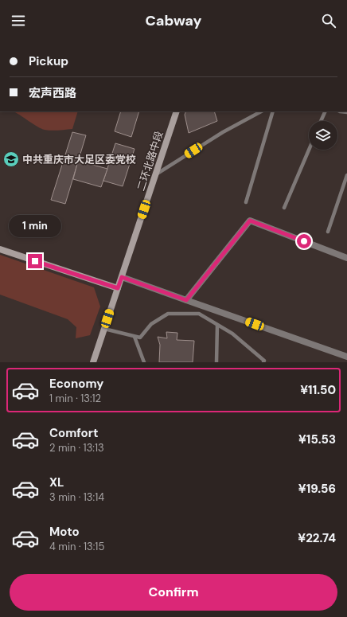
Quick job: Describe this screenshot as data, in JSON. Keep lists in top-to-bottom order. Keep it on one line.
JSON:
{"streets":{"main road":["二环北路中段"]},"places":{"school or university":["中共重庆市大足区委党校"]},"page":{"header":"Cabway","banner":["Pickup","宏声西路"],"bubble":"1 min","list":[{"name":"Economy","note":"1 min · 13:12","value":"¥11.50"},{"name":"Comfort","note":"2 min · 13:13","value":"¥15.53"},{"name":"XL","note":"3 min · 13:14","value":"¥19.56"},{"name":"Moto","note":"4 min · 13:15","value":"¥22.74"}],"buttons":"Confirm"}}
